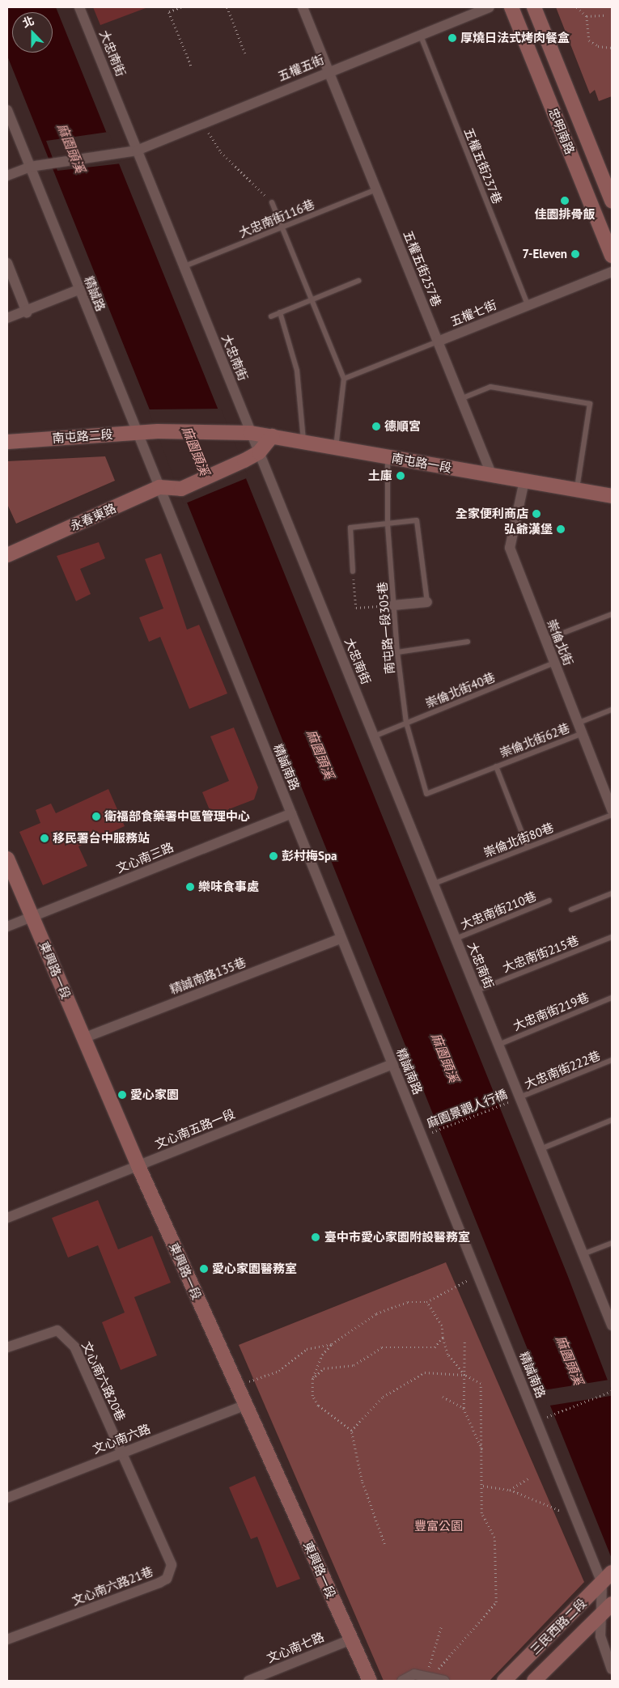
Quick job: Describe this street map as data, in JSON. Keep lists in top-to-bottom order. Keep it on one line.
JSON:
{"streets":{"street":["大忠南街","五權五街","忠明南路","五權五街257巷","精誠路","五權七街","南屯路二段","南屯路一段","永春東路","崇倫北街","精誠南路","文心南三路","東興路一段","精誠南路135巷","文心南五路一段","文心南六路20巷","文心南六路","文心南六路21巷","三民西路二段","文心南七路"],"lane":["五權五街237巷","大忠南街116巷","南屯路一段305巷","崇倫北街40巷","崇倫北街62巷","崇倫北街80巷","大忠南街210巷","大忠南街215巷","大忠南街219巷","大忠南街222巷"],"path":["麻園景觀人行橋"]},"crossings":[["大忠南街","五權五街"],["大忠南街","大忠南街116巷"],["大忠南街","南屯路一段"],["大忠南街","永春東路"],["大忠南街","崇倫北街40巷"],["大忠南街","崇倫北街80巷"],["大忠南街","大忠南街210巷"],["大忠南街","大忠南街215巷"],["大忠南街","大忠南街219巷"],["大忠南街","大忠南街222巷"],["大忠南街","麻園景觀人行橋"],["五權五街","五權五街237巷"],["五權五街","五權五街257巷"],["五權五街","精誠路"],["五權五街237巷","五權七街"],["大忠南街116巷","五權五街257巷"],["五權五街257巷","五權七街"],["五權五街257巷","南屯路一段"],["精誠路","南屯路二段"],["精誠路","永春東路"],["精誠路","精誠南路"],["南屯路二段","南屯路一段"],["南屯路一段","南屯路一段305巷"],["南屯路一段","崇倫北街"],["永春東路","精誠南路"],["南屯路一段305巷","崇倫北街40巷"],["南屯路一段305巷","崇倫北街62巷"],["崇倫北街","崇倫北街40巷"],["崇倫北街","崇倫北街62巷"],["崇倫北街","崇倫北街80巷"],["崇倫北街62巷","崇倫北街80巷"],["精誠南路","文心南三路"],["精誠南路","精誠南路135巷"],["精誠南路","麻園景觀人行橋"],["精誠南路","文心南五路一段"],["精誠南路","三民西路二段"],["文心南三路","東興路一段"],["東興路一段","精誠南路135巷"],["東興路一段","文心南五路一段"],["東興路一段","文心南六路"],["東興路一段","文心南七路"],["大忠南街222巷","麻園景觀人行橋"],["文心南六路20巷","文心南六路"],["文心南六路20巷","文心南六路21巷"],["文心南六路","文心南六路21巷"]],"water":["麻園頭溪"],"parks":["豐富公園"],"places":["厚燒日法式烤肉餐盒","佳園排骨飯","7-Eleven","德順宮","土庫","全家便利商店","弘爺漢堡","衛福部食藥署中區管理中心","移民署台中服務站","彭村梅Spa","樂味食事處","愛心家園","臺中市愛心家園附設醫務室","愛心家園醫務室"],"north":"top"}
